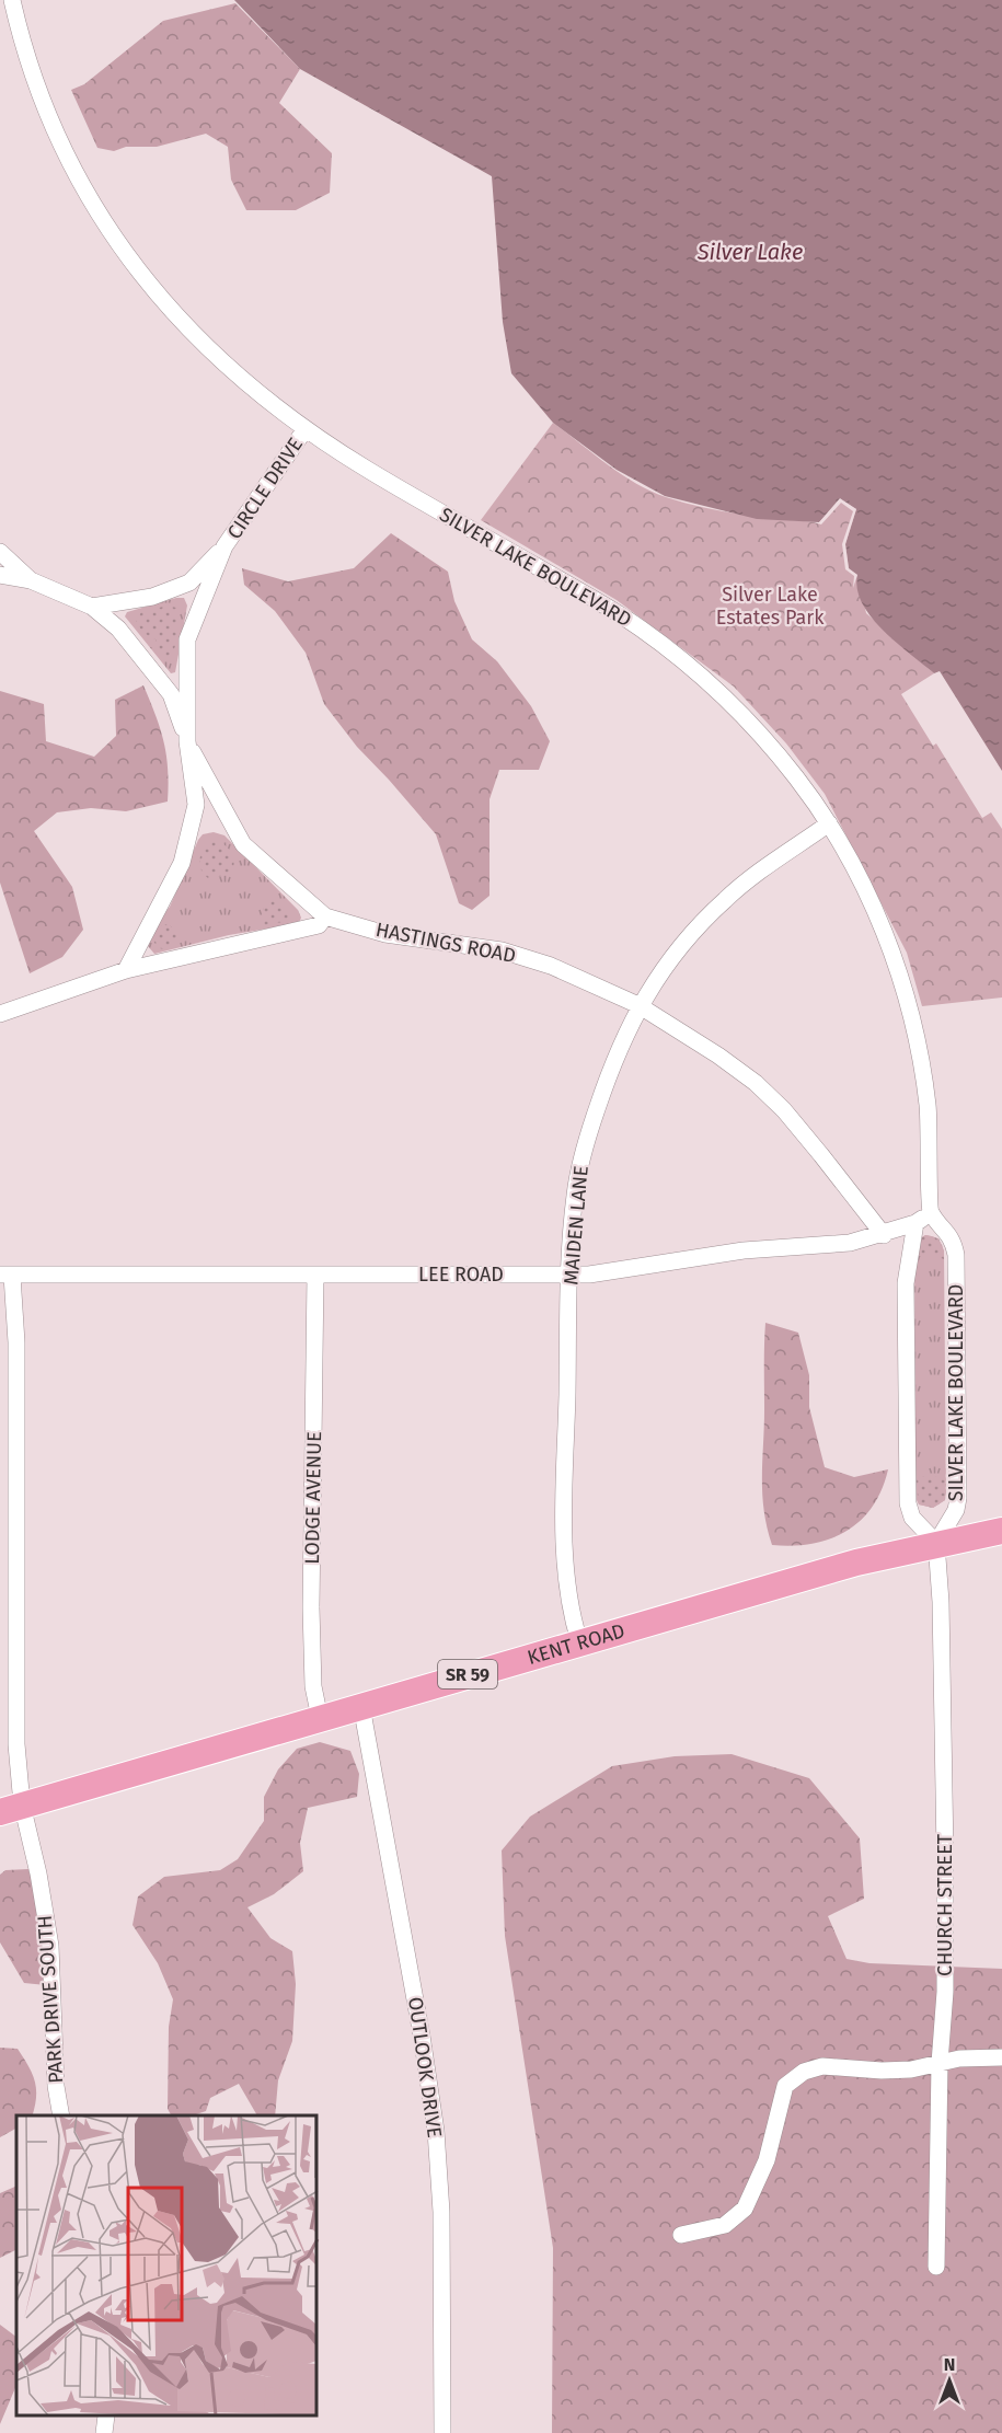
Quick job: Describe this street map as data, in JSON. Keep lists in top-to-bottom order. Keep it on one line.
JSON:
{"streets":{"main road":["KENT ROAD","SR 59"],"street":["CIRCLE DRIVE","SILVER LAKE BOULEVARD","HASTINGS ROAD","MAIDEN LANE","LEE ROAD","LODGE AVENUE","CHURCH STREET","PARK DRIVE SOUTH","OUTLOOK DRIVE"]},"crossings":[["CIRCLE DRIVE","SILVER LAKE BOULEVARD"],["CIRCLE DRIVE","HASTINGS ROAD"],["SILVER LAKE BOULEVARD","MAIDEN LANE"],["SILVER LAKE BOULEVARD","KENT ROAD"],["SILVER LAKE BOULEVARD","CHURCH STREET"],["HASTINGS ROAD","MAIDEN LANE"],["HASTINGS ROAD","LEE ROAD"],["MAIDEN LANE","LEE ROAD"],["MAIDEN LANE","KENT ROAD"],["LEE ROAD","LODGE AVENUE"],["LEE ROAD","PARK DRIVE SOUTH"],["LODGE AVENUE","KENT ROAD"],["KENT ROAD","CHURCH STREET"],["KENT ROAD","PARK DRIVE SOUTH"],["KENT ROAD","OUTLOOK DRIVE"]],"water":["Silver Lake"],"parks":["Silver Lake Estates Park"],"north":"top"}
